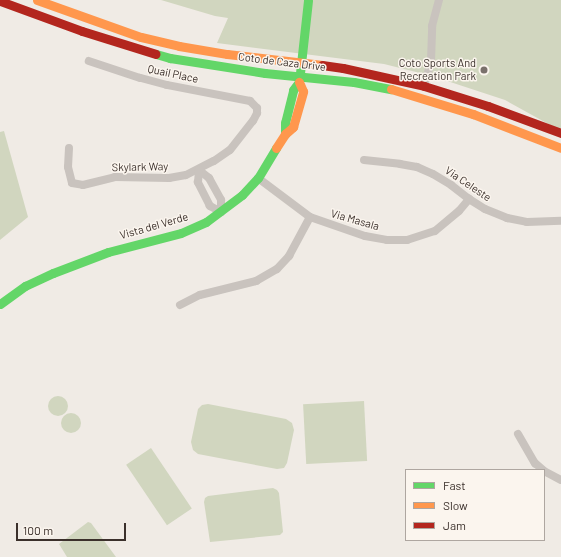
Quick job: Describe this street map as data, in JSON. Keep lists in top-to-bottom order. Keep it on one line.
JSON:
{"streets":{"main road":["Coto de Caza Drive","Vista del Verde"],"street":["Quail Place","Skylark Way","Via Celeste","Via Masala"]},"crossings":[["Coto de Caza Drive","Vista del Verde"],["Quail Place","Skylark Way"],["Via Celeste","Via Masala"],["Via Masala","Vista del Verde"]],"places":["Coto Sports And Recreation Park"],"legend":["Fast","Slow","Jam"],"scale_bar":"100 m"}
